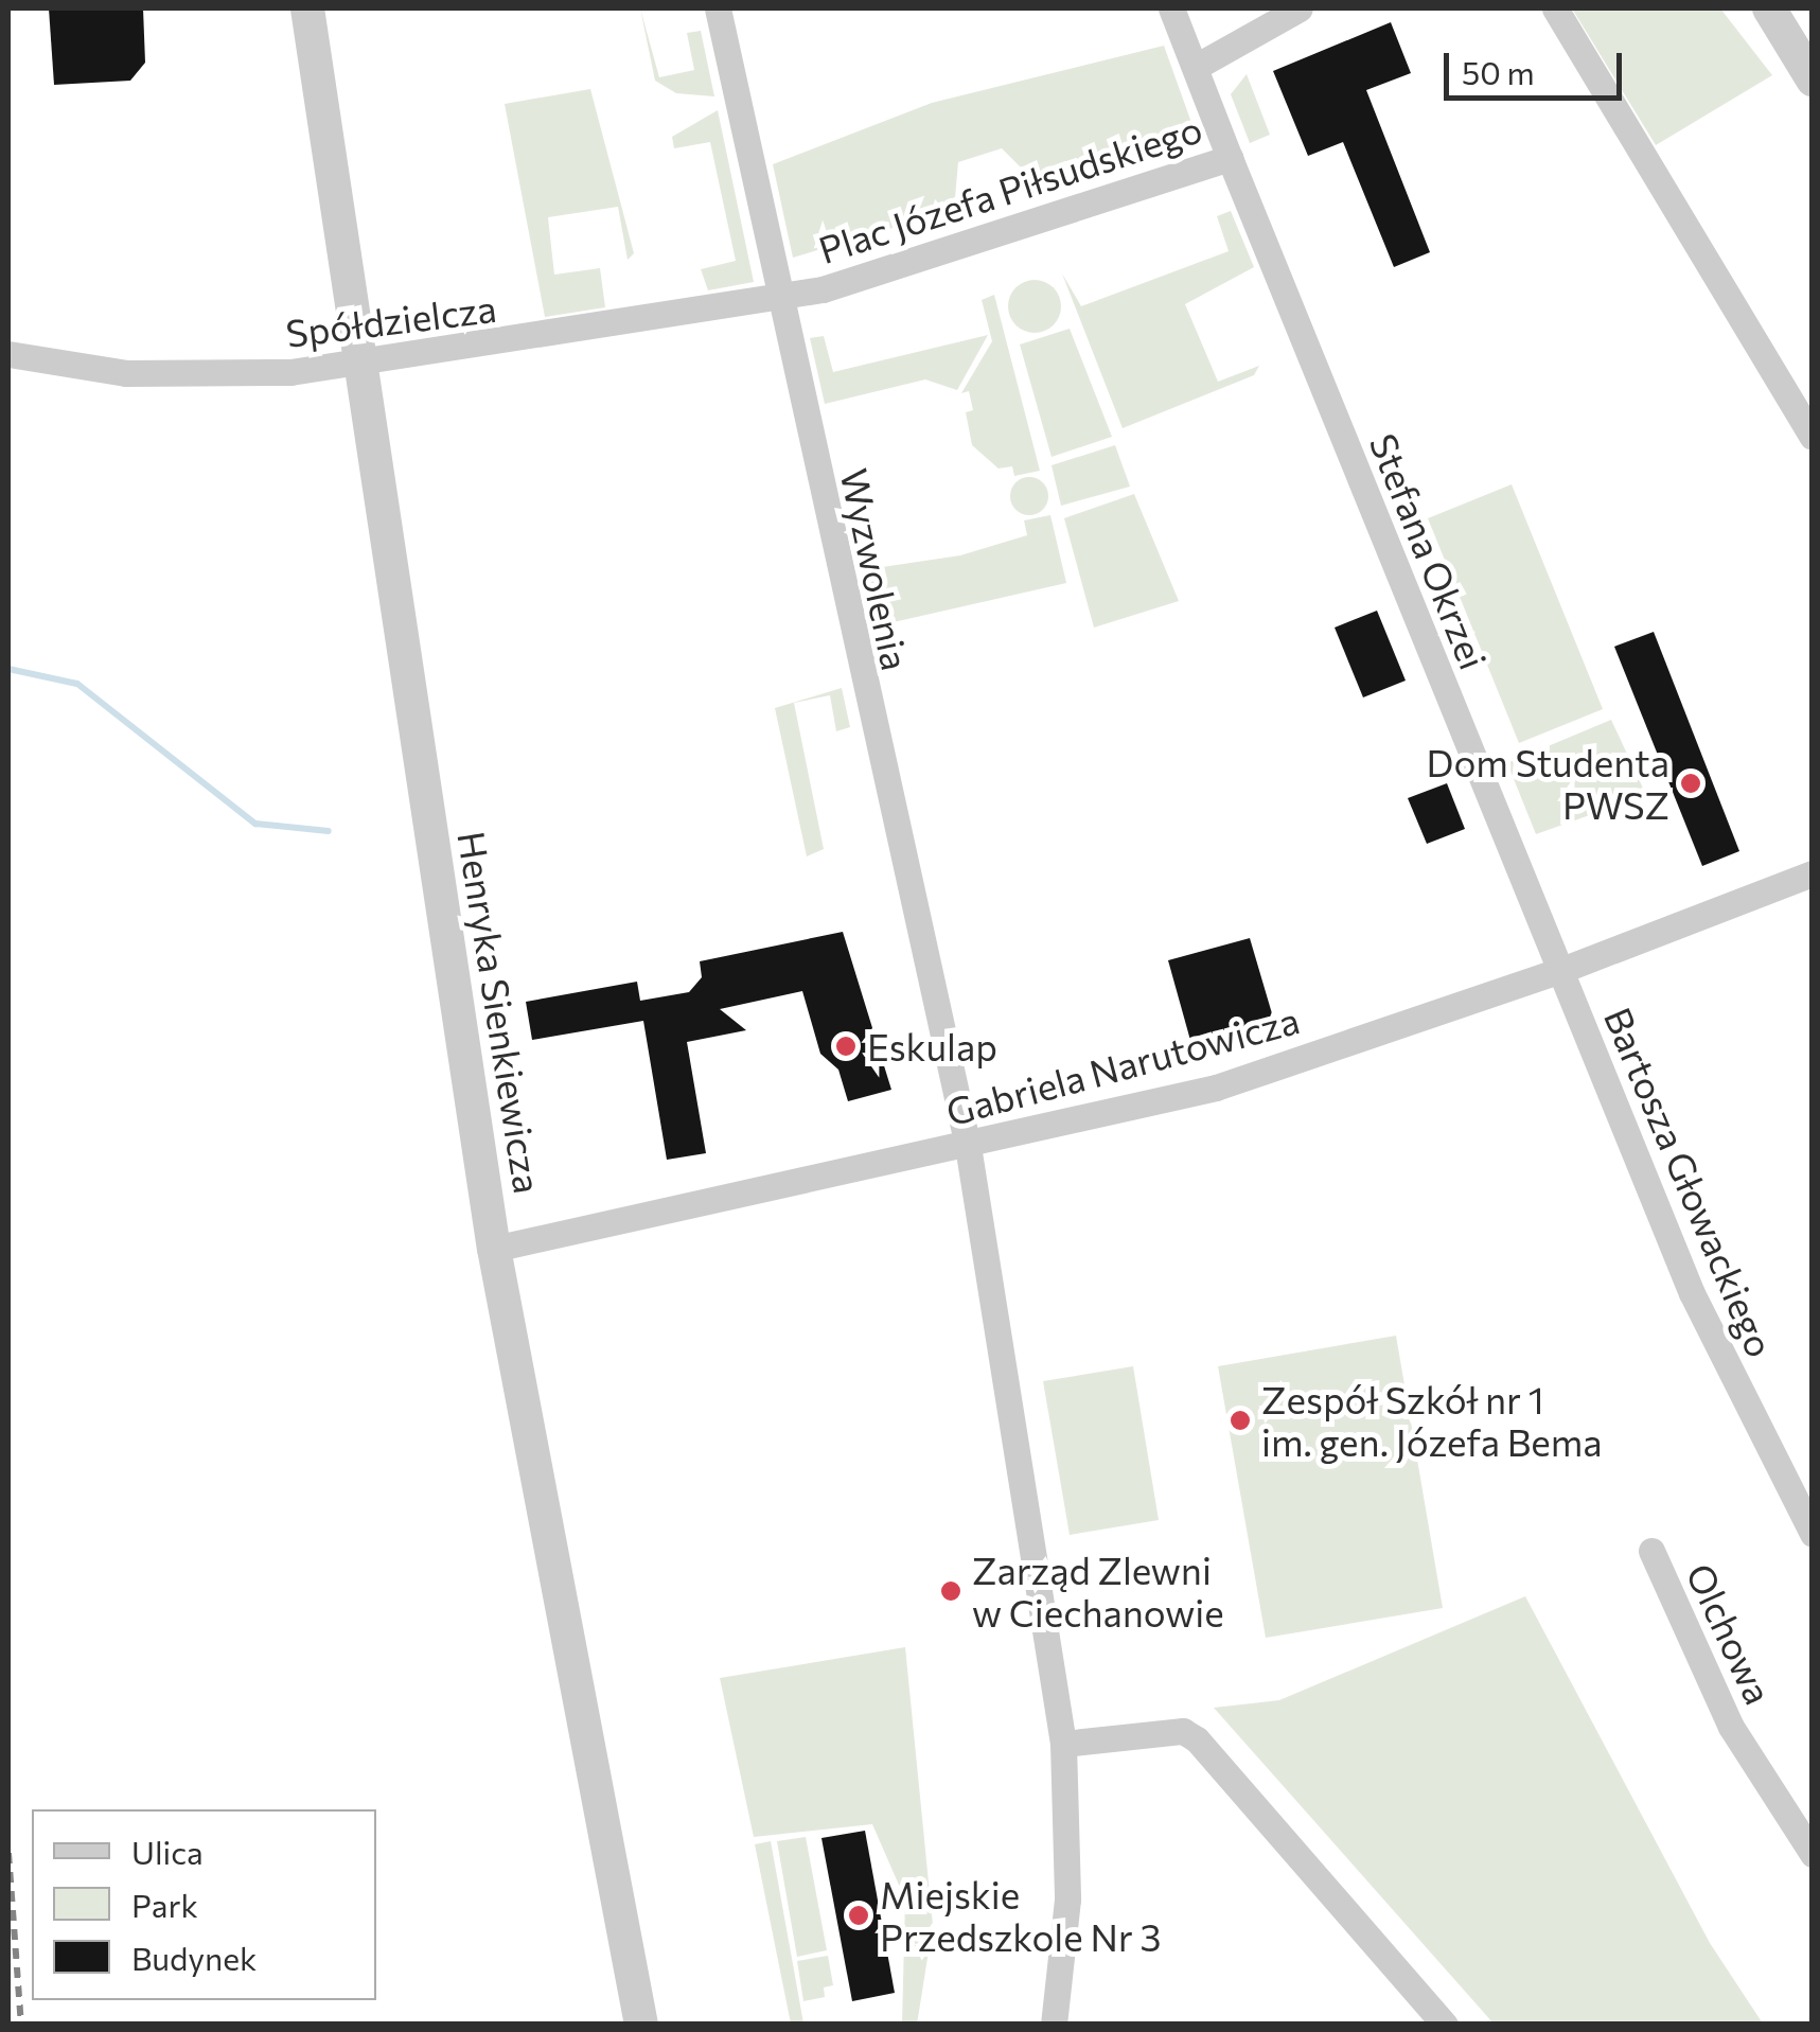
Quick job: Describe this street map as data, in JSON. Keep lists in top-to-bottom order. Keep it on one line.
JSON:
{"streets":{"street":["Plac Józefa Piłsudskiego","Spółdzielcza","Stefana Okrzei","Wyzwolenia","Henryka Sienkiewicza","Gabriela Narutowicza","Bartosza Głowackiego","Olchowa"]},"crossings":[["Plac Józefa Piłsudskiego","Spółdzielcza"],["Plac Józefa Piłsudskiego","Stefana Okrzei"],["Plac Józefa Piłsudskiego","Wyzwolenia"],["Spółdzielcza","Wyzwolenia"],["Spółdzielcza","Henryka Sienkiewicza"],["Stefana Okrzei","Gabriela Narutowicza"],["Stefana Okrzei","Bartosza Głowackiego"],["Wyzwolenia","Gabriela Narutowicza"],["Henryka Sienkiewicza","Gabriela Narutowicza"],["Gabriela Narutowicza","Bartosza Głowackiego"]],"places":["Dom Studenta PWSZ","Eskulap","Zespół Szkół nr 1 im. gen. Józefa Bema","Zarząd Zlewni w Ciechanowie","Miejskie Przedszkole Nr 3"],"legend":["Ulica","Park","Budynek"],"scale_bar":"50 m"}
